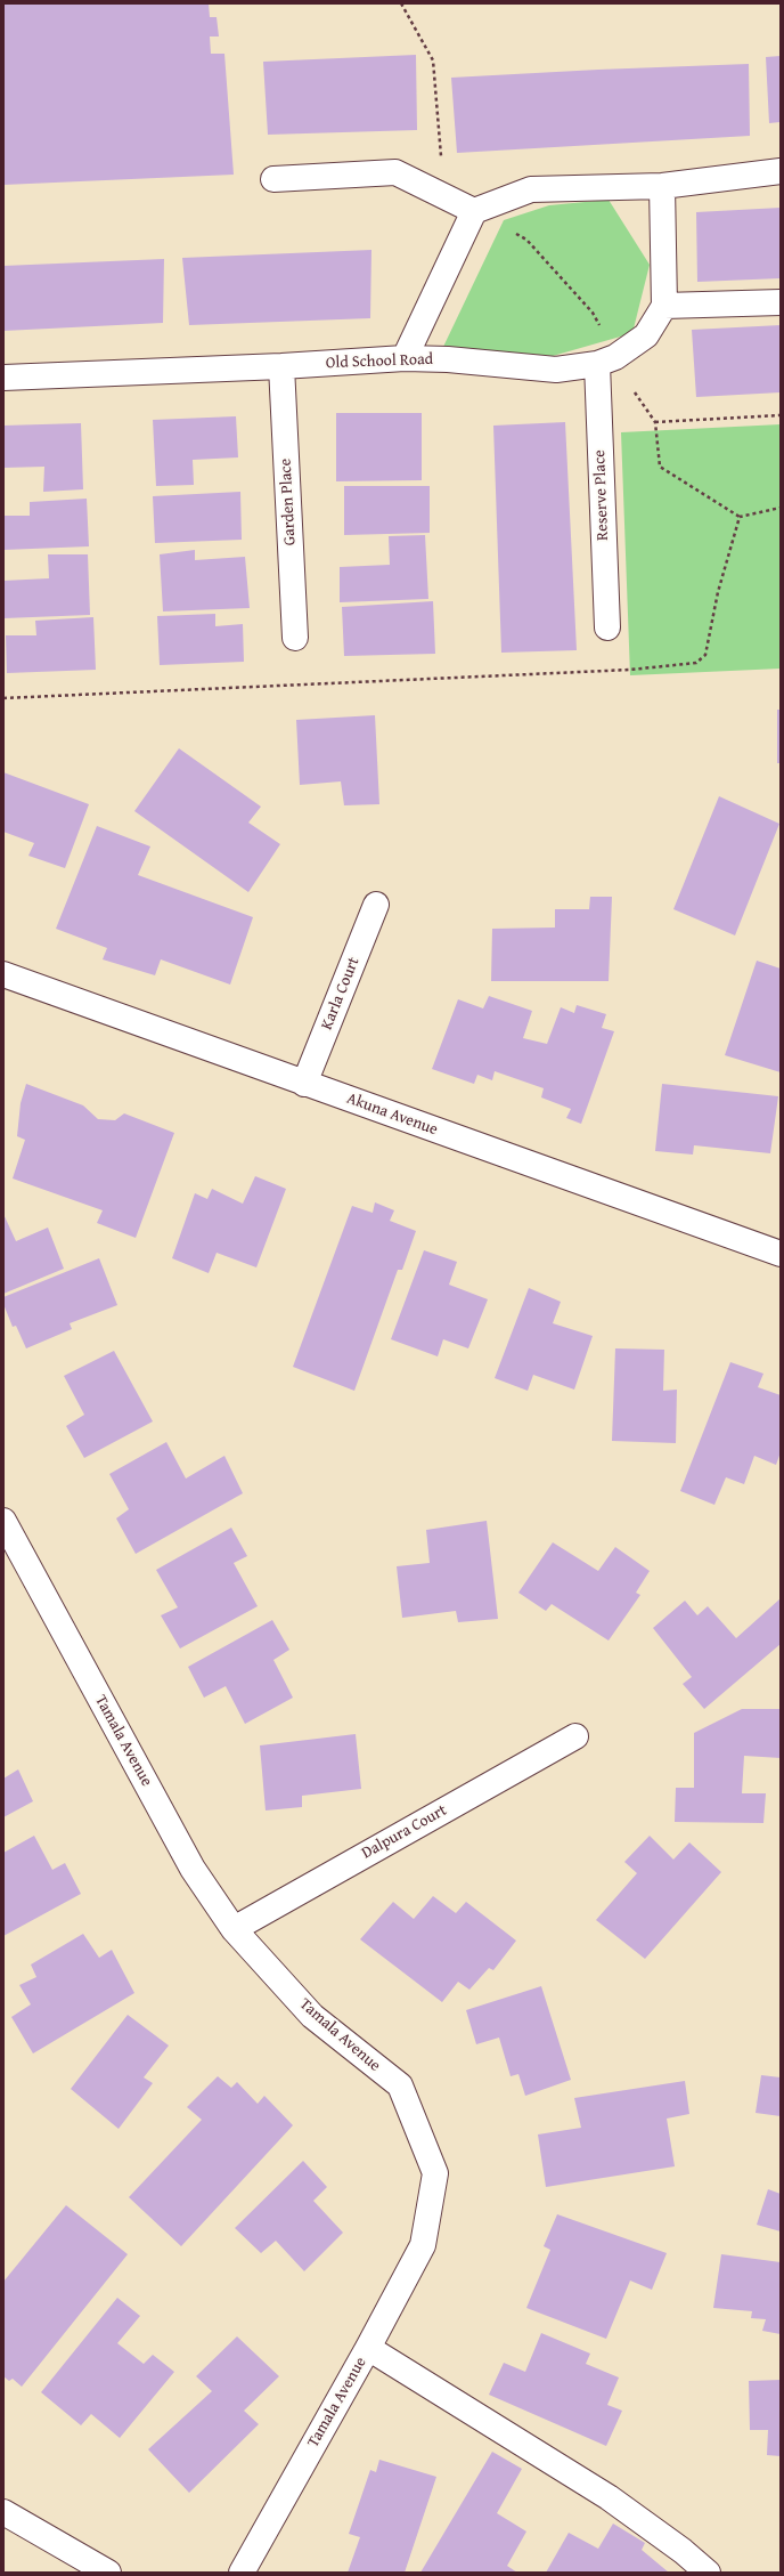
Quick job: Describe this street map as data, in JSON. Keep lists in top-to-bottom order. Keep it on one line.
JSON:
{"streets":{"street":["Old School Road","Reserve Place","Garden Place","Karla Court","Akuna Avenue","Tamala Avenue","Dalpura Court"]},"crossings":[["Old School Road","Reserve Place"],["Old School Road","Garden Place"],["Karla Court","Akuna Avenue"],["Tamala Avenue","Dalpura Court"]]}
